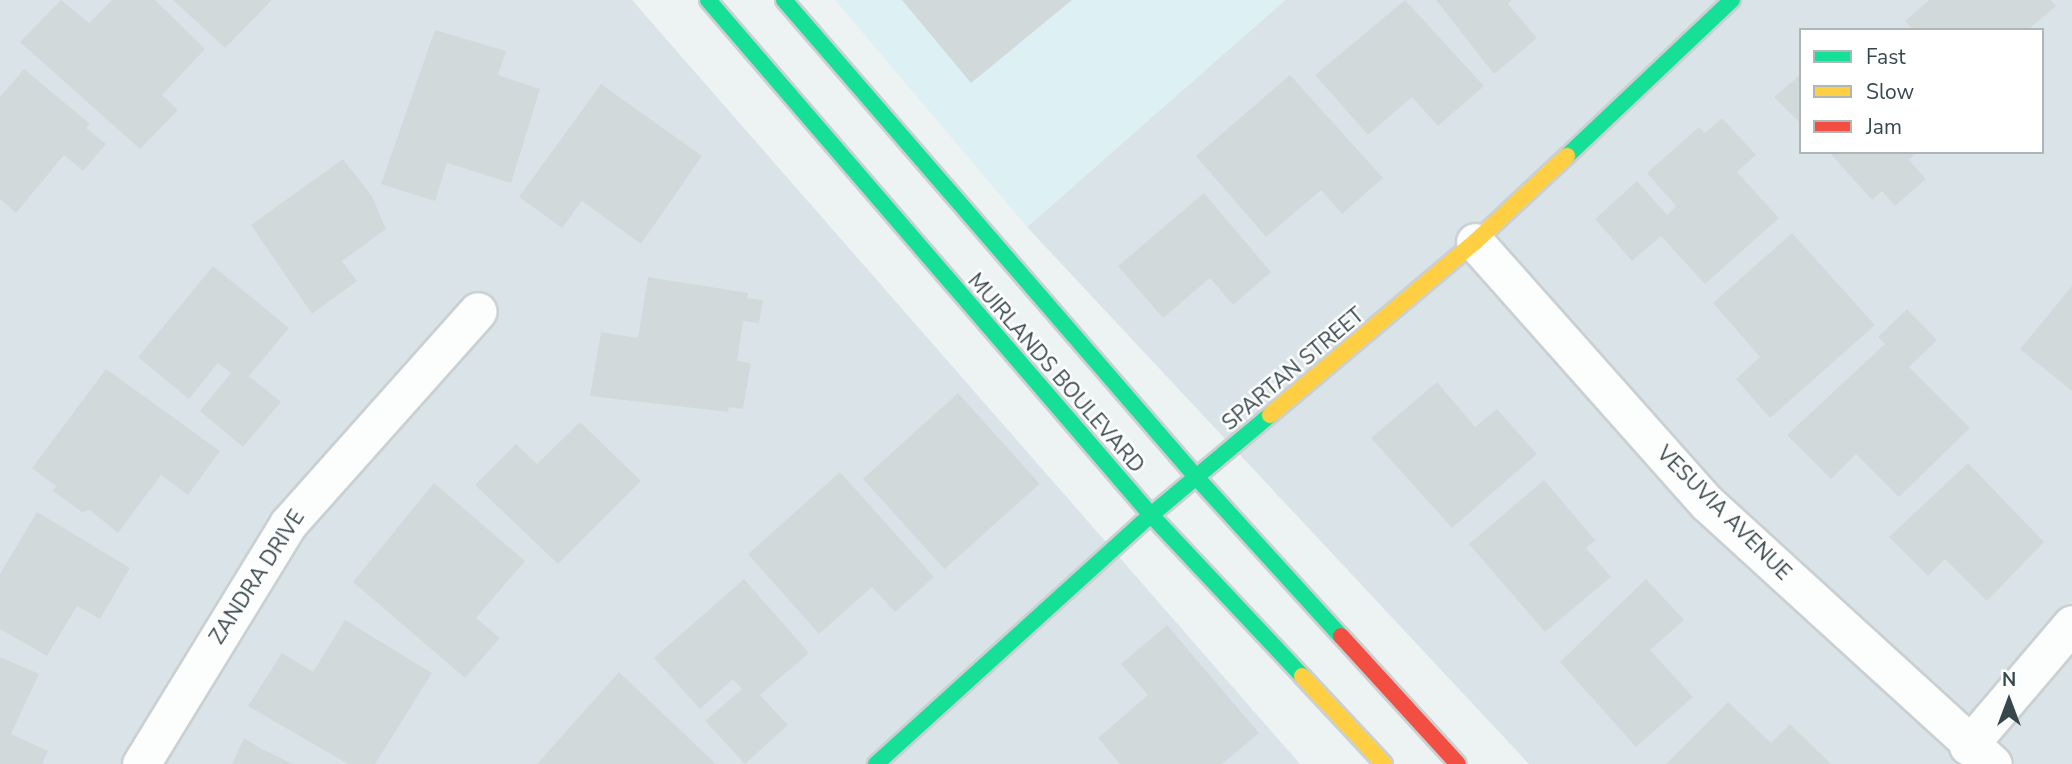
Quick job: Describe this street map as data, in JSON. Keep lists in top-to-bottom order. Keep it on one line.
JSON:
{"streets":{"main road":["SPARTAN STREET","MUIRLANDS BOULEVARD"],"street":["VESUVIA AVENUE","ZANDRA DRIVE"]},"crossings":[["SPARTAN STREET","MUIRLANDS BOULEVARD"],["SPARTAN STREET","VESUVIA AVENUE"]],"legend":["Fast","Slow","Jam"],"north":"top"}
